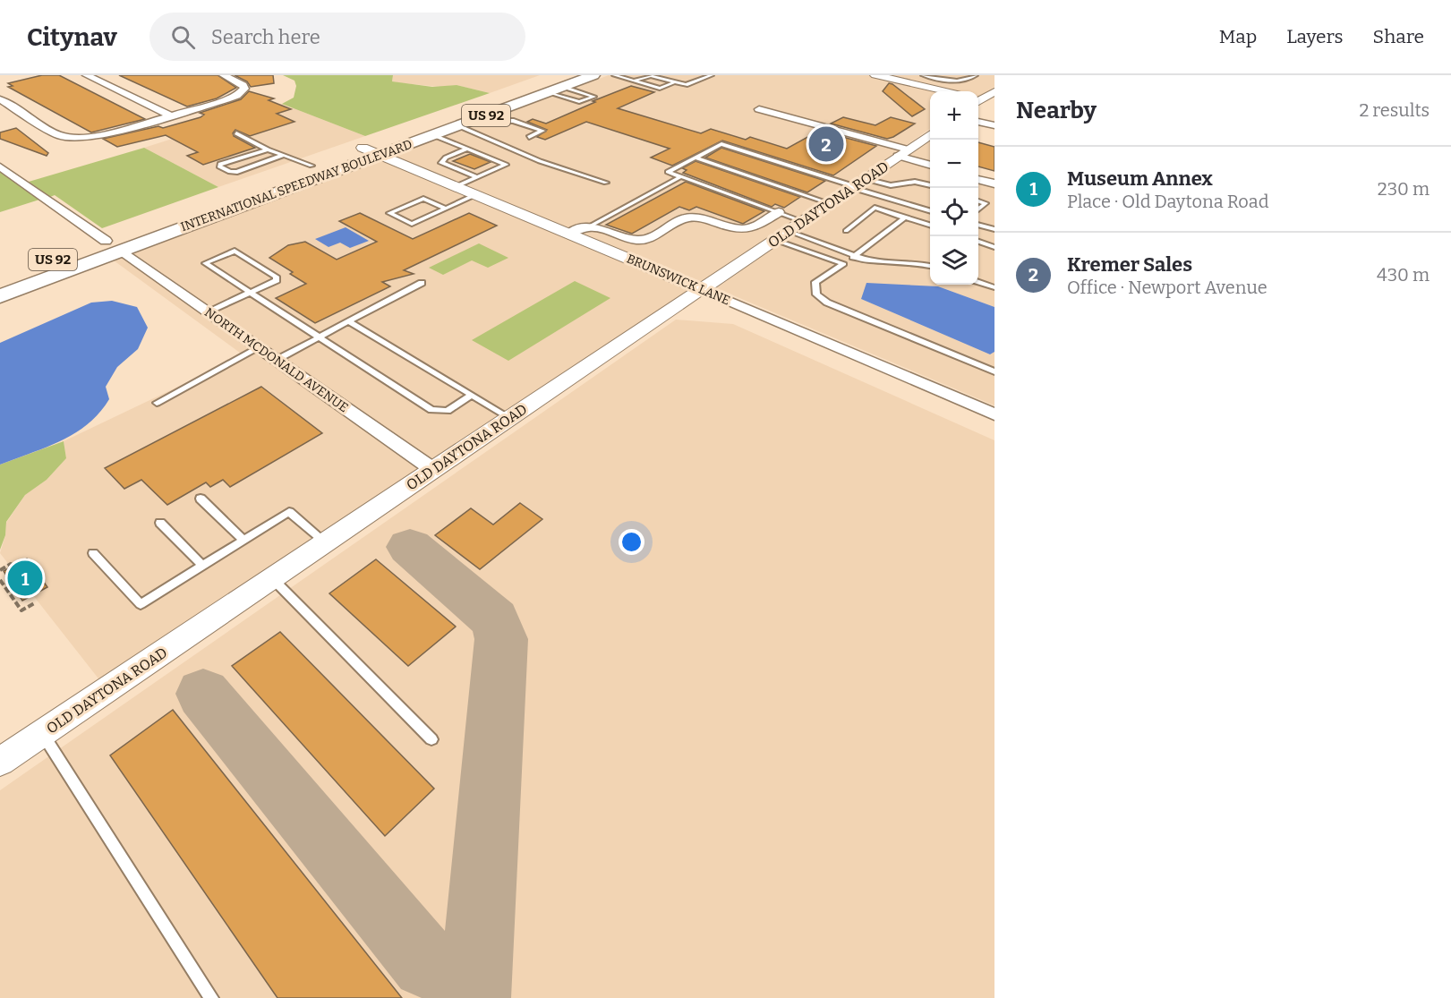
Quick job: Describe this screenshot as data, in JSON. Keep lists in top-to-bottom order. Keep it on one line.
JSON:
{"streets":{"main road":["US 92","INTERNATIONAL SPEEDWAY BOULEVARD"],"street":["OLD DAYTONA ROAD","BRUNSWICK LANE","NORTH MCDONALD AVENUE"]},"crossings":[["INTERNATIONAL SPEEDWAY BOULEVARD","BRUNSWICK LANE"],["INTERNATIONAL SPEEDWAY BOULEVARD","NORTH MCDONALD AVENUE"],["OLD DAYTONA ROAD","BRUNSWICK LANE"],["OLD DAYTONA ROAD","NORTH MCDONALD AVENUE"]],"page":{"header":"Citynav","search":"Search here","nav":["Map","Layers","Share"],"heading":["Nearby","2 results"],"map_buttons":["+","−"],"pins":["2","1"],"list":[{"mark":"1","name":"Museum Annex","note":"Place · Old Daytona Road","value":"230 m"},{"mark":"2","name":"Kremer Sales","note":"Office · Newport Avenue","value":"430 m"}]}}
